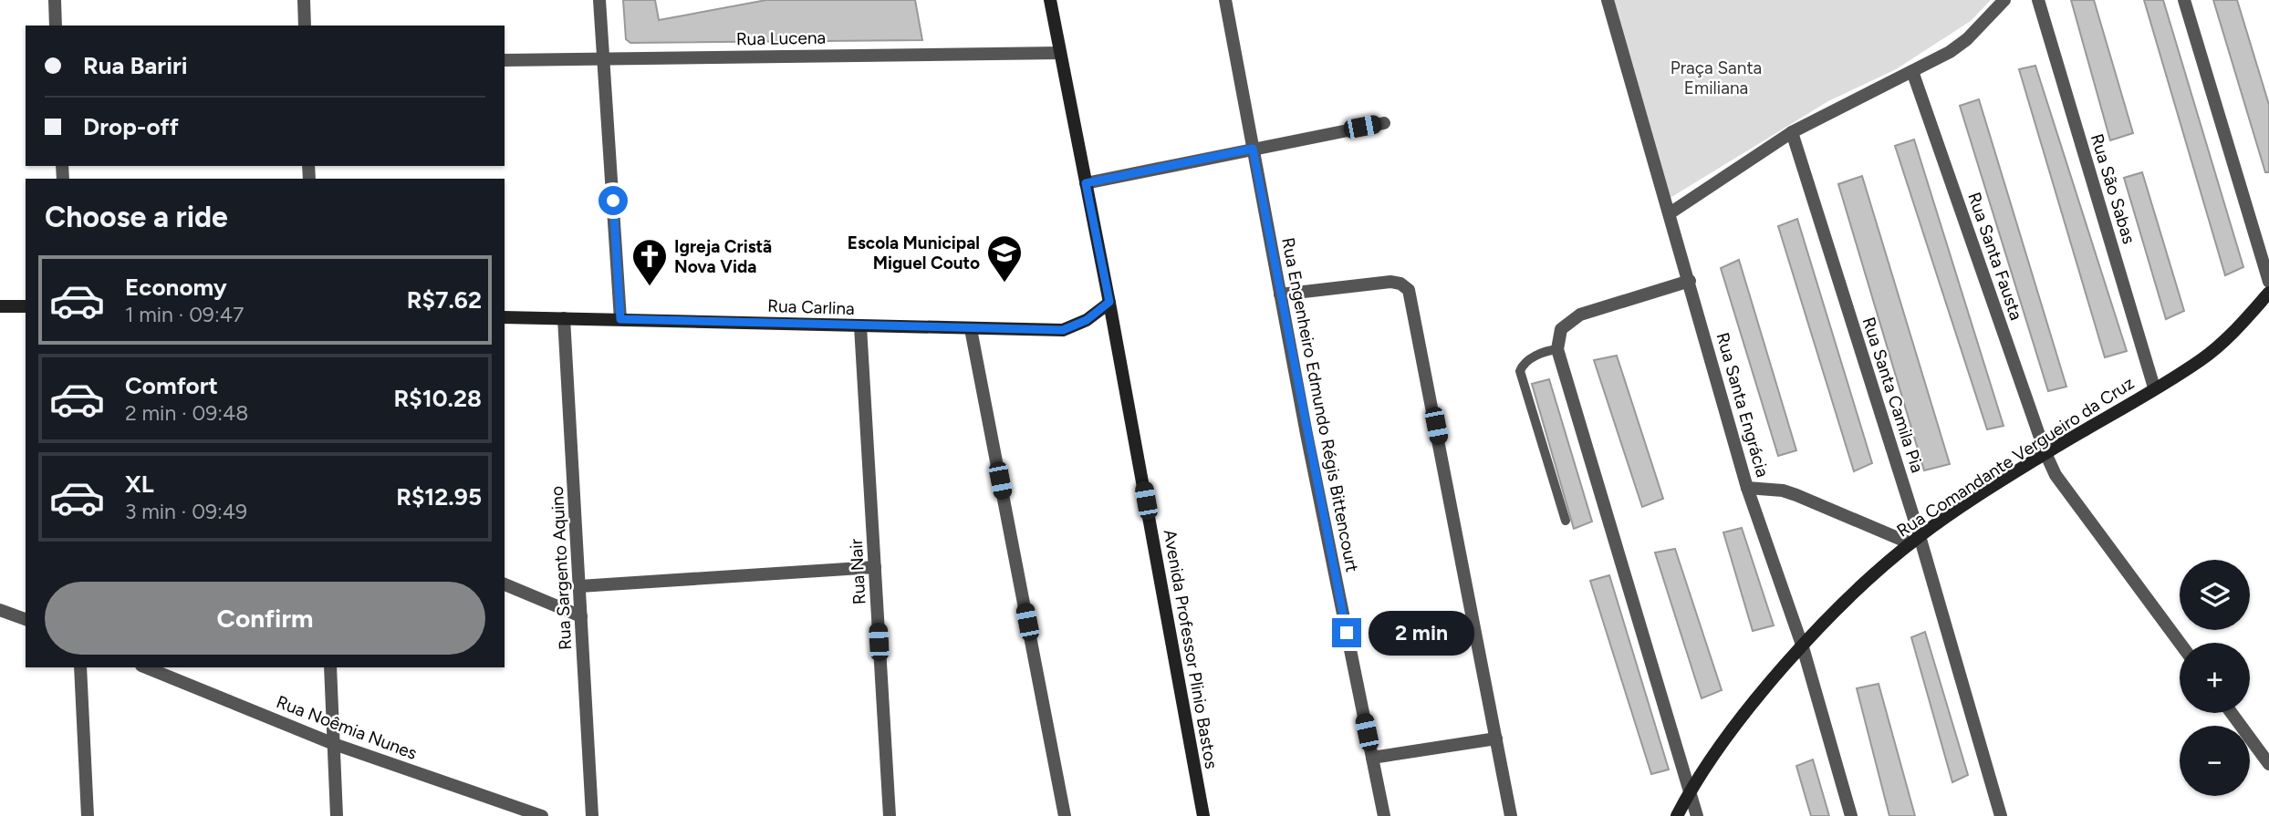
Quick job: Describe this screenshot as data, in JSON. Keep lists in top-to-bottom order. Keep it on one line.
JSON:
{"streets":{"street":["Rua Lucena","Rua São Sabas","Rua Santa Fausta","Rua Carlina","Rua Santa Camila Pia","Rua Engenheiro Edmundo Régis Bittencourt","Rua Santa Engrácia","Rua Comandante Vergueiro da Cruz","Rua Sargento Aquino","Rua Nair","Avenida Professor Plinio Bastos","Rua Noêmia Nunes"]},"crossings":[["Rua Lucena","Avenida Professor Plinio Bastos"],["Rua São Sabas","Rua Comandante Vergueiro da Cruz"],["Rua Santa Fausta","Rua Comandante Vergueiro da Cruz"],["Rua Carlina","Rua Sargento Aquino"],["Rua Carlina","Rua Nair"],["Rua Carlina","Avenida Professor Plinio Bastos"],["Rua Santa Camila Pia","Rua Comandante Vergueiro da Cruz"],["Rua Santa Engrácia","Rua Comandante Vergueiro da Cruz"]],"parks":["Praça Santa Emiliana"],"places":{"school or university":["Escola Municipal Miguel Couto"],"church":["Igreja Cristã Nova Vida"]},"page":{"banner":["Rua Bariri","Drop-off"],"heading":"Choose a ride","list":[{"name":"Economy","note":"1 min · 09:47","value":"R$7.62"},{"name":"Comfort","note":"2 min · 09:48","value":"R$10.28"},{"name":"XL","note":"3 min · 09:49","value":"R$12.95"}],"map_buttons":["+","−"],"buttons":"Confirm","bubble":"2 min"}}
